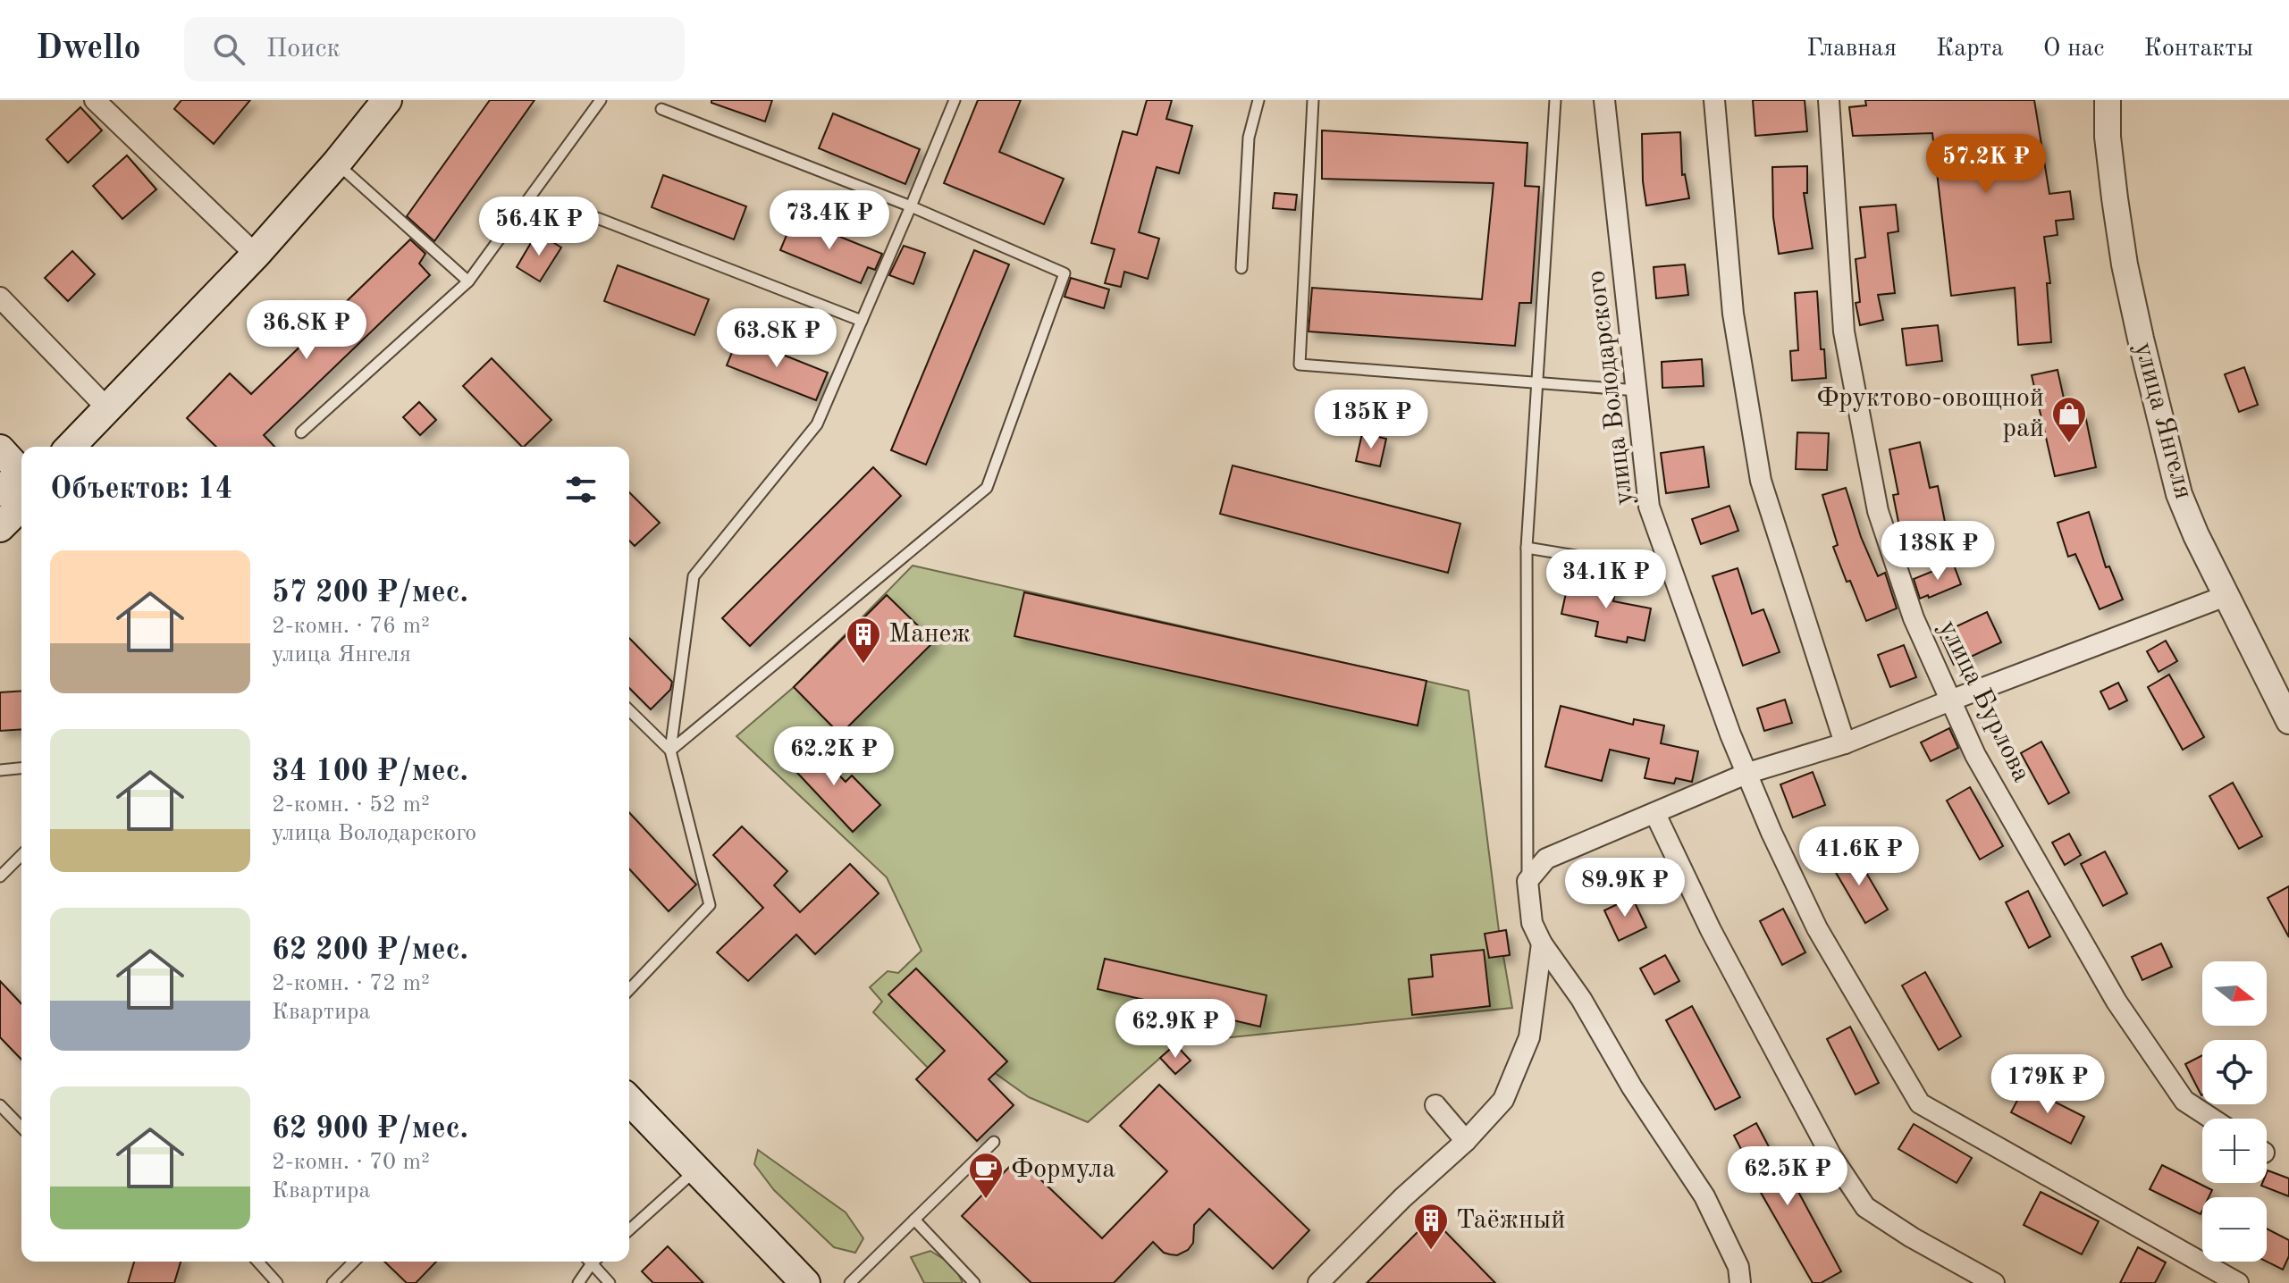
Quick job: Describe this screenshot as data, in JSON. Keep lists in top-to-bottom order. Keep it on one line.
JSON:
{"streets":{"street":["улица Володарского","улица Янгеля","улица Бурлова"]},"places":{"shop":["Фруктово-овощной рай"],"building":["Манеж","Таёжный"],"cafe":["Формула"]},"north":"right","page":{"header":"Dwello","search":"Поиск","nav":["Главная","Карта","О нас","Контакты"],"price":["57.2K ₽","73.4K ₽","56.4K ₽","36.8K ₽","63.8K ₽","135K ₽","138K ₽","34.1K ₽","62.2K ₽","41.6K ₽","89.9K ₽","62.9K ₽","179K ₽","62.5K ₽"],"heading":"Объектов: 14","list":[{"name":"57 200 ₽/мес.","note":"2-комн. · 76 m² · улица Янгеля"},{"name":"34 100 ₽/мес.","note":"2-комн. · 52 m² · улица Володарского"},{"name":"62 200 ₽/мес.","note":"2-комн. · 72 m² · Квартира"},{"name":"62 900 ₽/мес.","note":"2-комн. · 70 m² · Квартира"}],"map_buttons":["+","−"]}}
